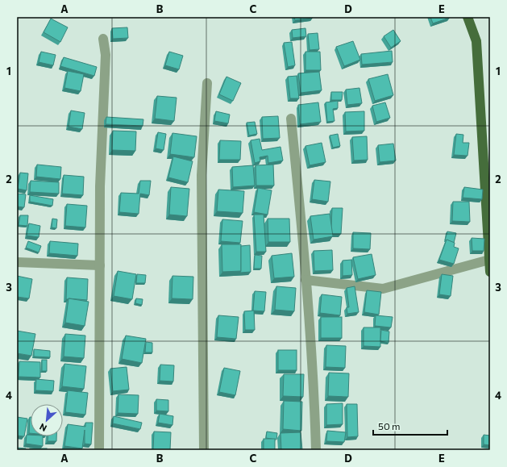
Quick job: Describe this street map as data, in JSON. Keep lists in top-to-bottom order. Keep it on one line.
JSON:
{"scale_bar":"50 m","north":"bottom left","grid":{"columns":["A","B","C","D","E"],"rows":["1","2","3","4"]}}
